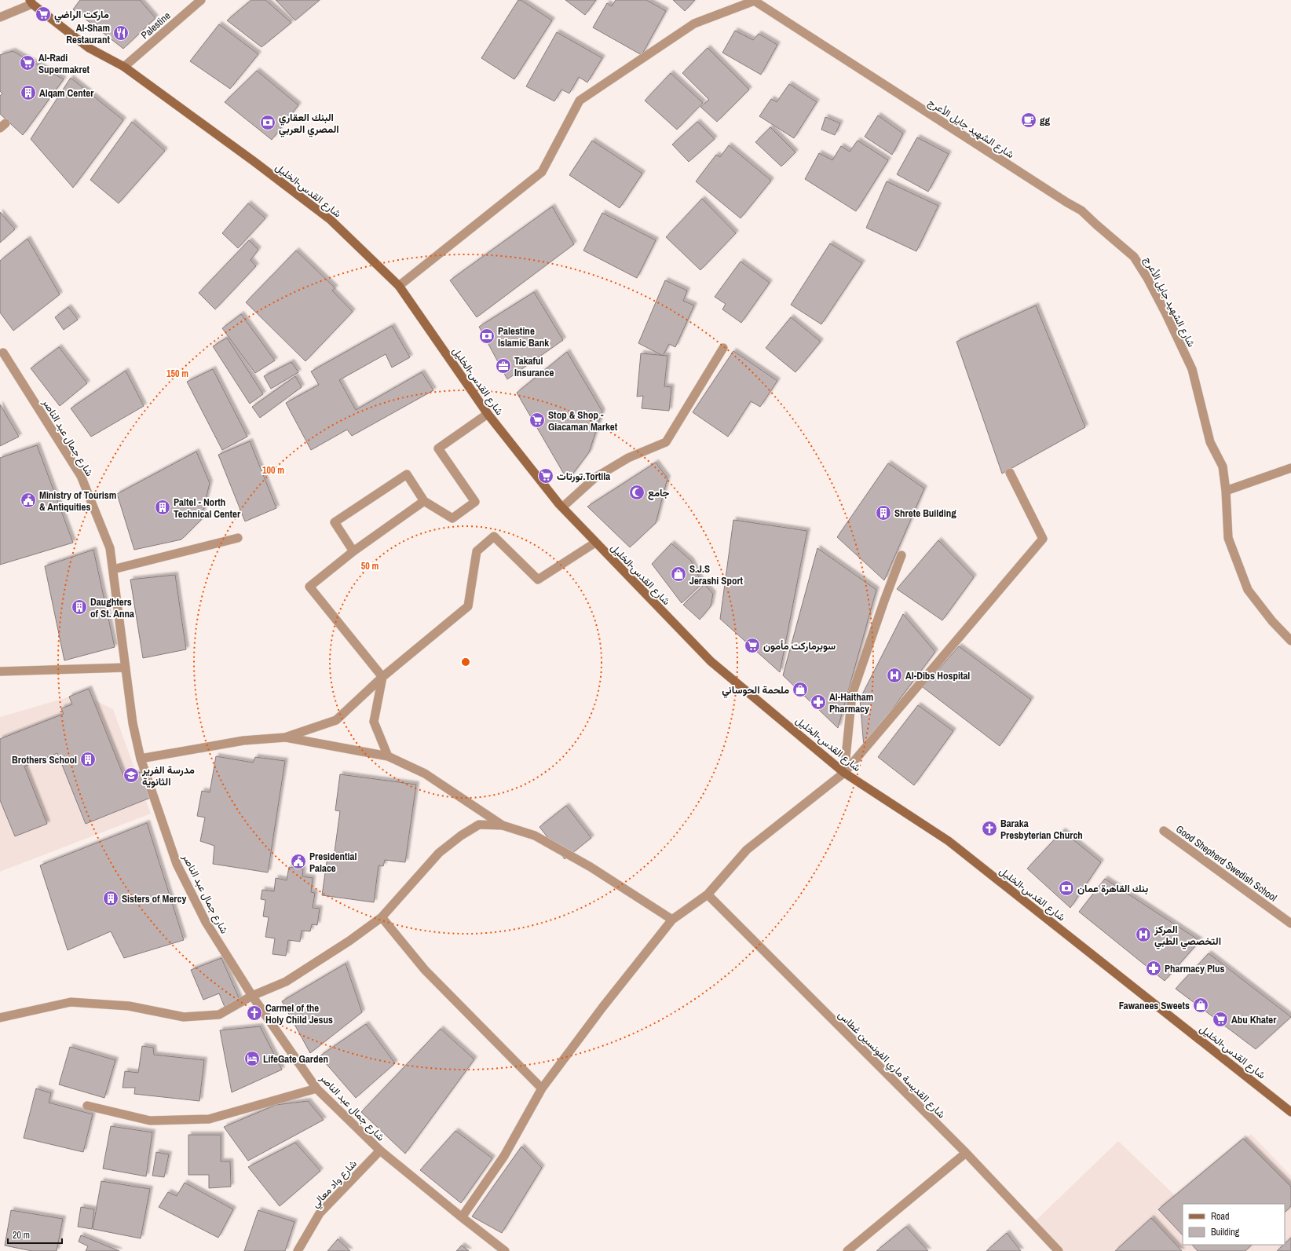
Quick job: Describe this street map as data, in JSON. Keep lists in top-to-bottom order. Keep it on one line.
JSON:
{"streets":{"main road":["شارع القدس-الخليل"],"street":["Palestine","شارع الشهيد جايل الأعرج","شارع جمال عبد الناصر","Good Shepherd Swedish School","شارع القديسة ماري الفونسين غطاس","شارع واد معالي"]},"crossings":[["Palestine","شارع القدس-الخليل"],["شارع جمال عبد الناصر","شارع واد معالي"]],"places":{"supermarket":["ماركت الراضي","Al-Radi Supermakret","Stop & Shop - Giacaman Market","تورتات.Tortila","سوبرماركت مأمون","Abu Khater"],"restaurant":["Al-Sham Restaurant"],"building":["Alqam Center","Paltel - North Technical Center","Shrete Building","Daughters of St. Anna","Brothers School","Sisters of Mercy"],"cafe":["gg"],"bank":["البنك العقاري المصري العربي","Palestine Islamic Bank","بنك القاهرة عمان"],"office":["Takaful Insurance"],"mosque":["جامع"],"public building":["Ministry of Tourism & Antiquities","Presidential Palace"],"shop":["S.J.S Jerashi Sport","ملحمة الحوساني","Fawanees Sweets"],"hospital":["Al-Dibs Hospital","المركز التخصصي الطبي"],"pharmacy":["Al-Haitham Pharmacy","Pharmacy Plus"],"school or university":["مدرسة الفرير الثانوية"],"church":["Baraka Presbyterian Church","Carmel of the Holy Child Jesus"],"hotel":["LifeGate Garden"]},"legend":["Road","Building"],"scale_bar":"20 m","rings":["150 m","100 m","50 m"]}
